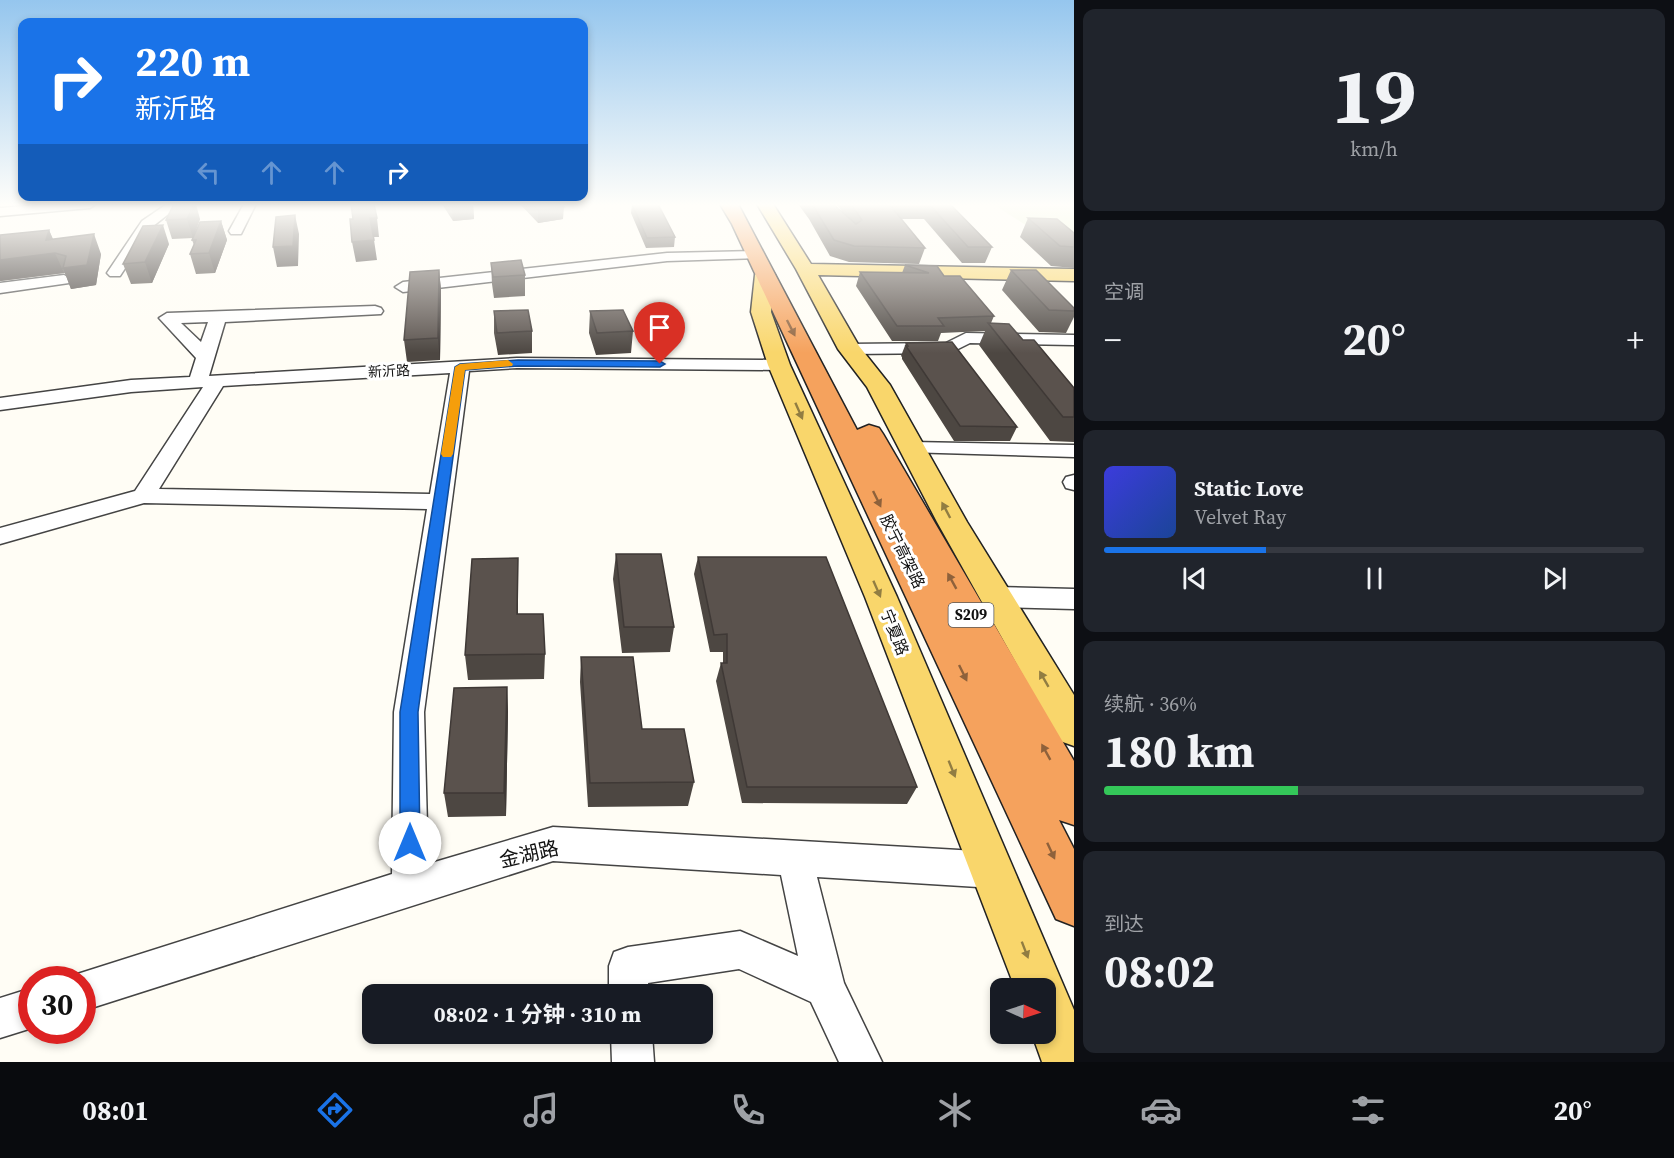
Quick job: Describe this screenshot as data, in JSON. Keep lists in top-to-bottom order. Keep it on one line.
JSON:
{"streets":{"highway":["胶宁高架路","S209"],"main road":["宁夏路"],"street":["新沂路","金湖路"]},"crossings":[["新沂路","宁夏路"],["胶宁高架路","宁夏路"],["宁夏路","金湖路"]],"north":"right","page":{"tile":[["19","km/h"],"空调",["续航 · 36%","180 km"],["到达","08:02"]],"turn":["220 m","新沂路"],"heat":["−","20°","+"],"song":["Static Love","Velvet Ray"],"limit":"30","trip":"08:02 · 1 分钟 · 310 m","tabs":["08:01","20°"]}}
